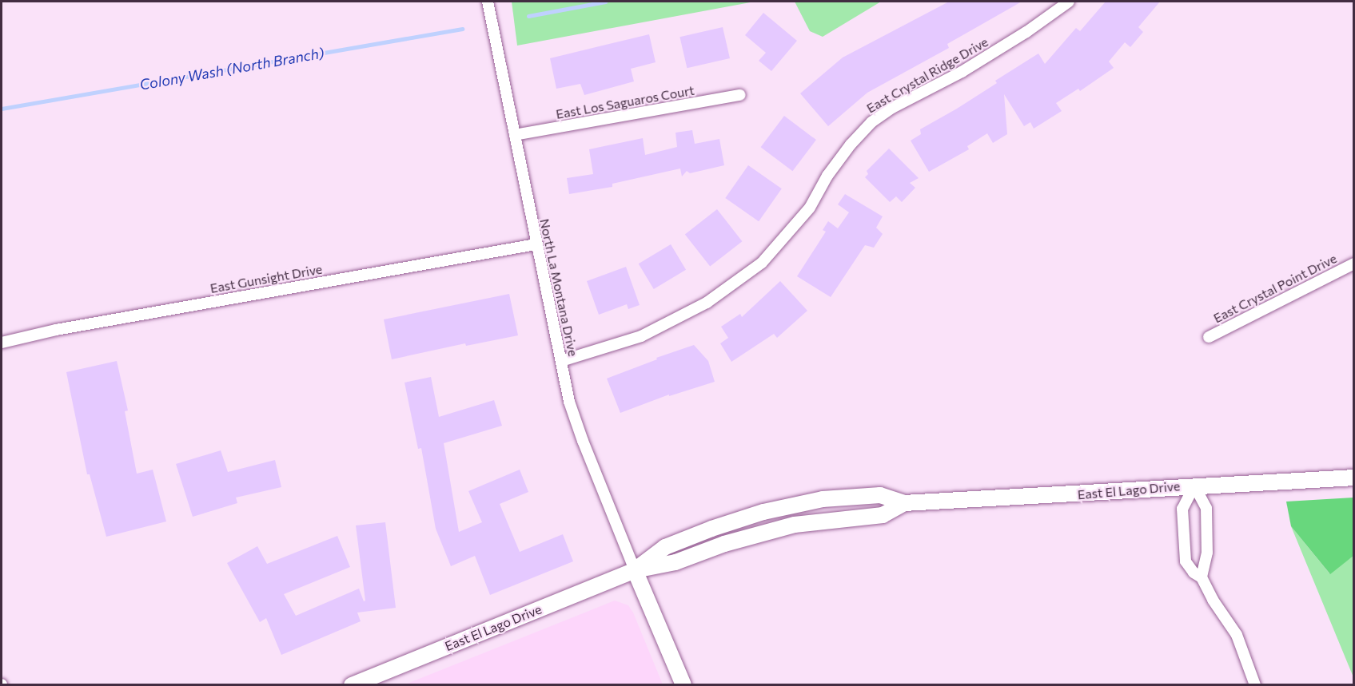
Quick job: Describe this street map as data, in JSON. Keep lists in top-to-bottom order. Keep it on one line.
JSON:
{"streets":{"street":["East Crystal Ridge Drive","East Los Saguaros Court","East Gunsight Drive","North La Montana Drive","East Crystal Point Drive","East El Lago Drive"]},"crossings":[["East Crystal Ridge Drive","North La Montana Drive"],["East Los Saguaros Court","North La Montana Drive"],["East Gunsight Drive","North La Montana Drive"],["North La Montana Drive","East El Lago Drive"]],"water":["Colony Wash (North Branch)"]}
